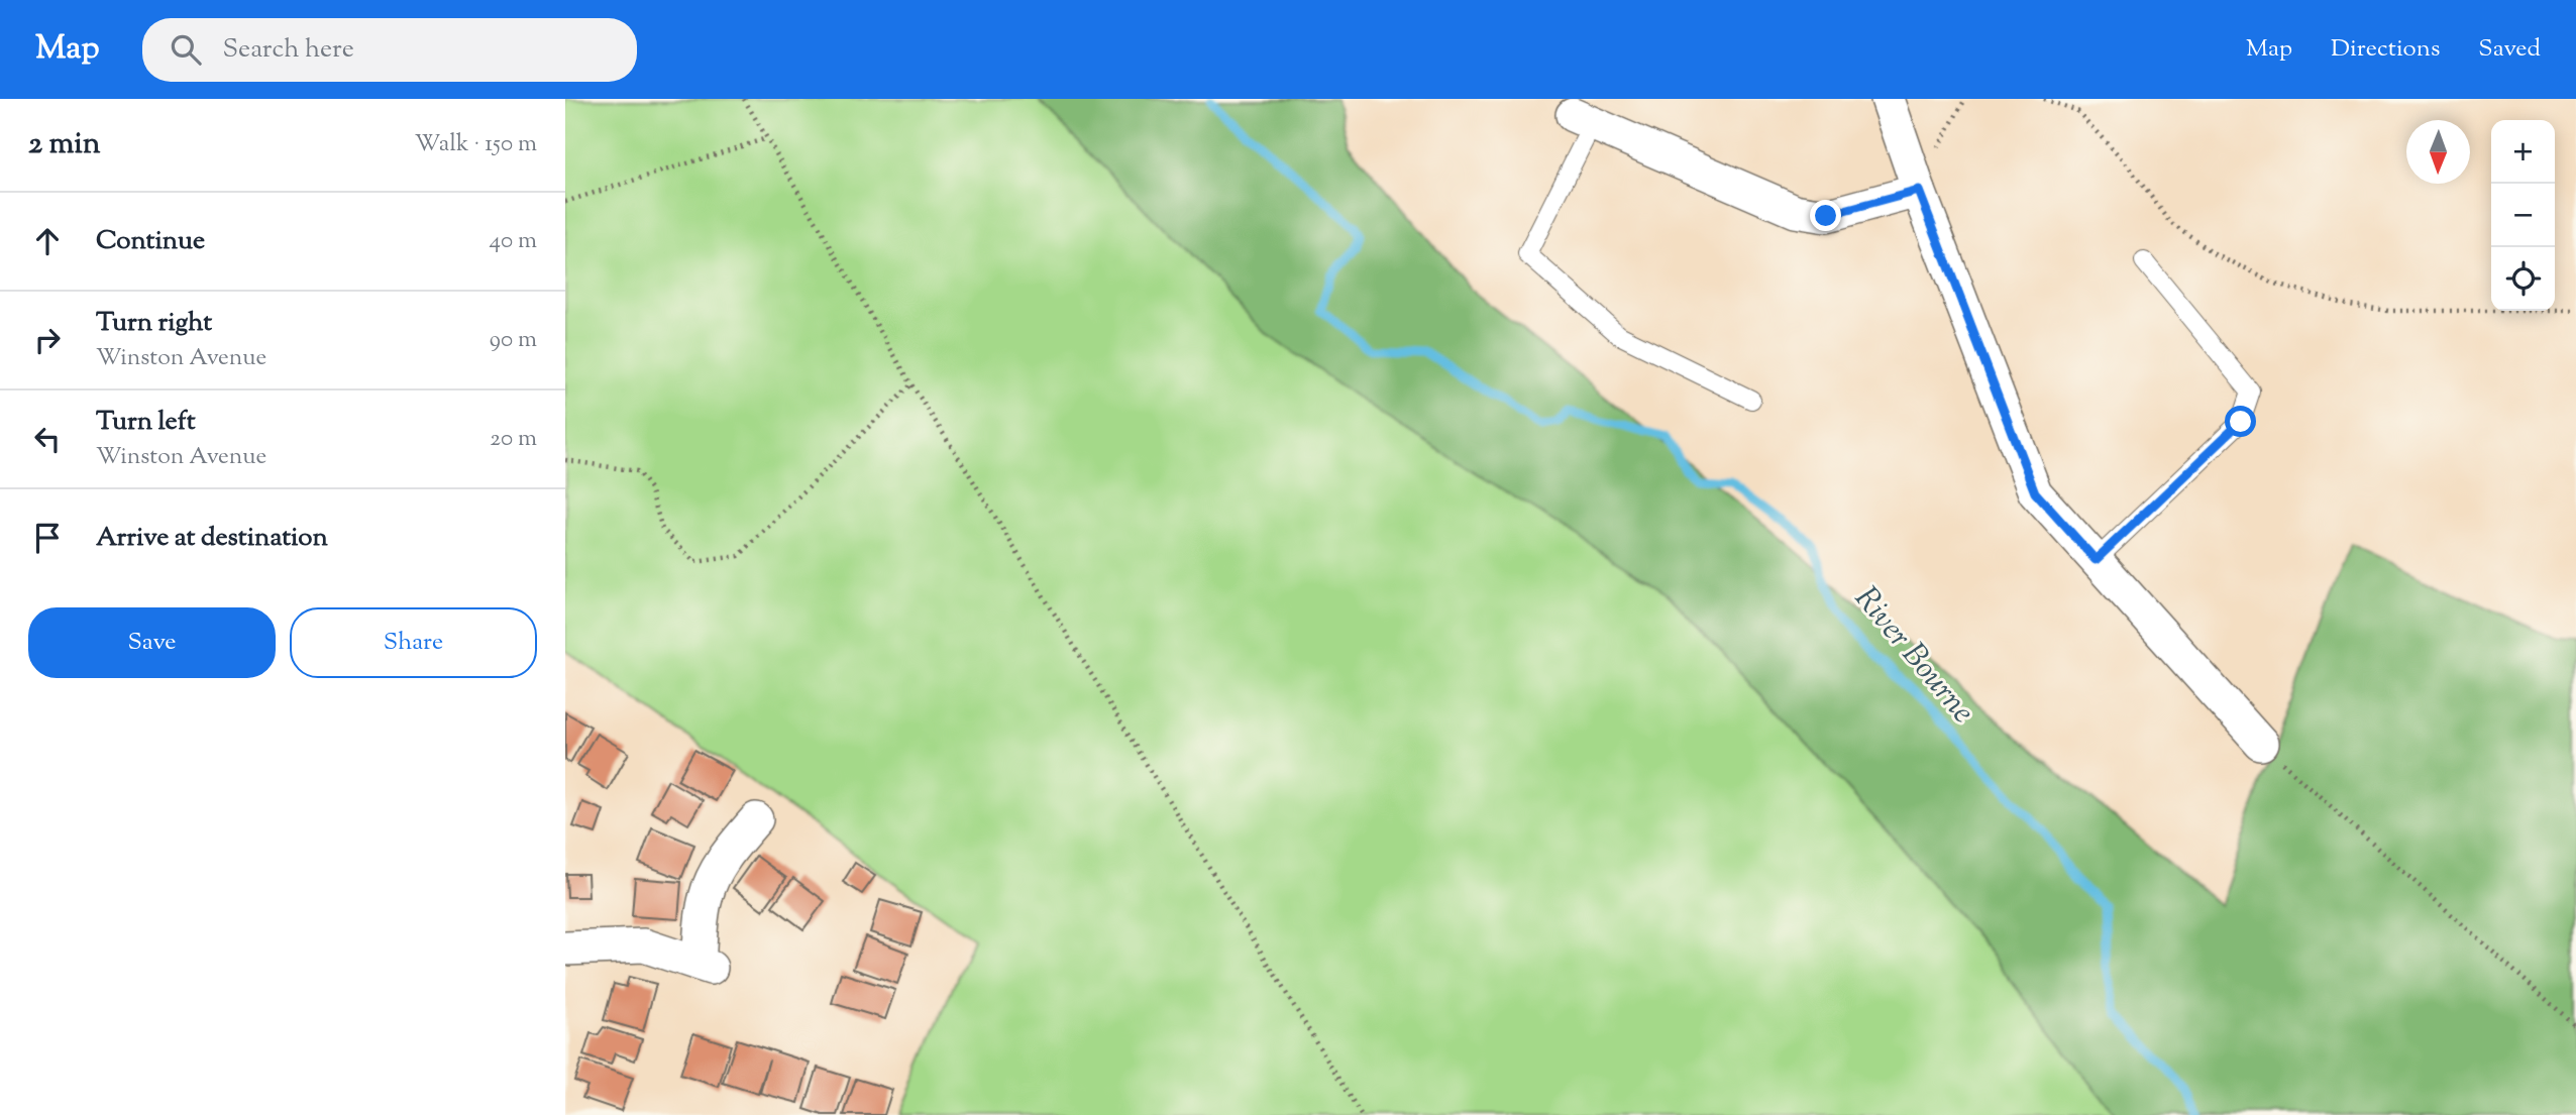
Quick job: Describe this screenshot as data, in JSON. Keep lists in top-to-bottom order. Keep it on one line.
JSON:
{"water":["River Bourne"],"north":"bottom","page":{"header":"Map","search":"Search here","nav":["Map","Directions","Saved"],"heading":["2 min","Walk · 150 m"],"map_buttons":["+","−"],"list":[["Continue","40 m"],["Turn right","Winston Avenue","90 m"],["Turn left","Winston Avenue","20 m"],"Arrive at destination"],"buttons":["Save","Share"]}}
